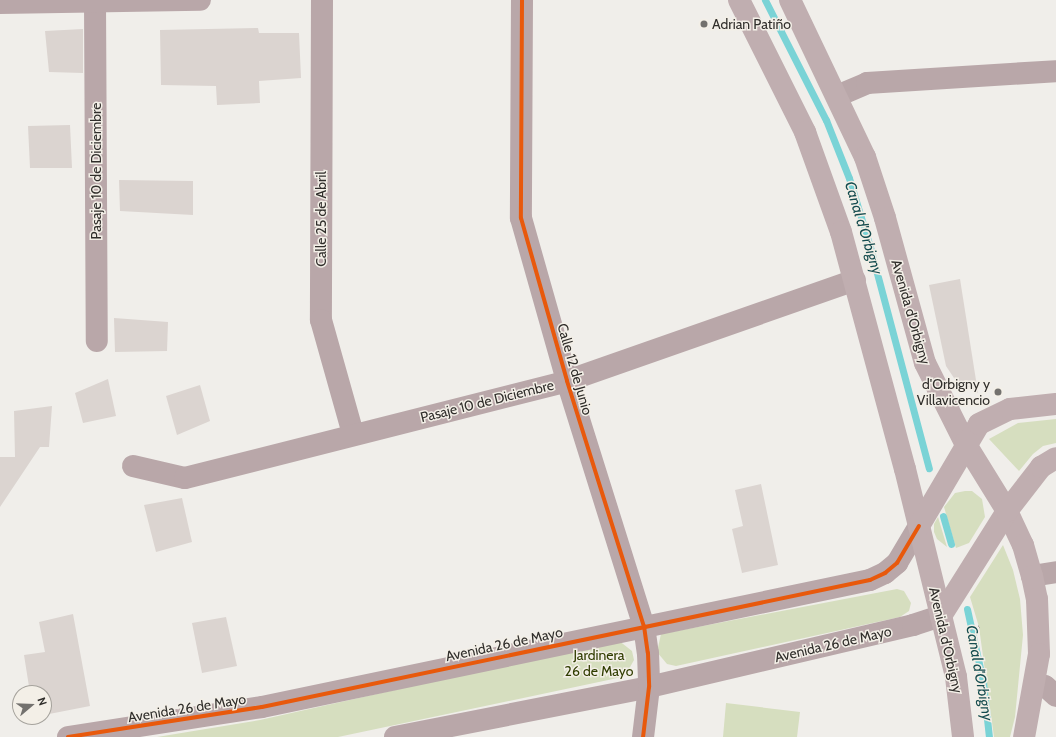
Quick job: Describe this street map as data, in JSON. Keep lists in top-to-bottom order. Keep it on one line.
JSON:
{"streets":{"main road":["Avenida d'Orbigny"],"street":["Pasaje 10 de Diciembre","Calle 25 de Abril","Calle 12 de Junio","Avenida 26 de Mayo"]},"crossings":[["Pasaje 10 de Diciembre","Calle 25 de Abril"],["Pasaje 10 de Diciembre","Avenida d'Orbigny"],["Pasaje 10 de Diciembre","Calle 12 de Junio"],["Avenida d'Orbigny","Avenida 26 de Mayo"],["Calle 12 de Junio","Avenida 26 de Mayo"]],"water":["Canal d'Orbigny"],"parks":["Jardinera 26 de Mayo"],"places":["Adrian Patiño","d'Orbigny y Villavicencio"],"north":"right"}
